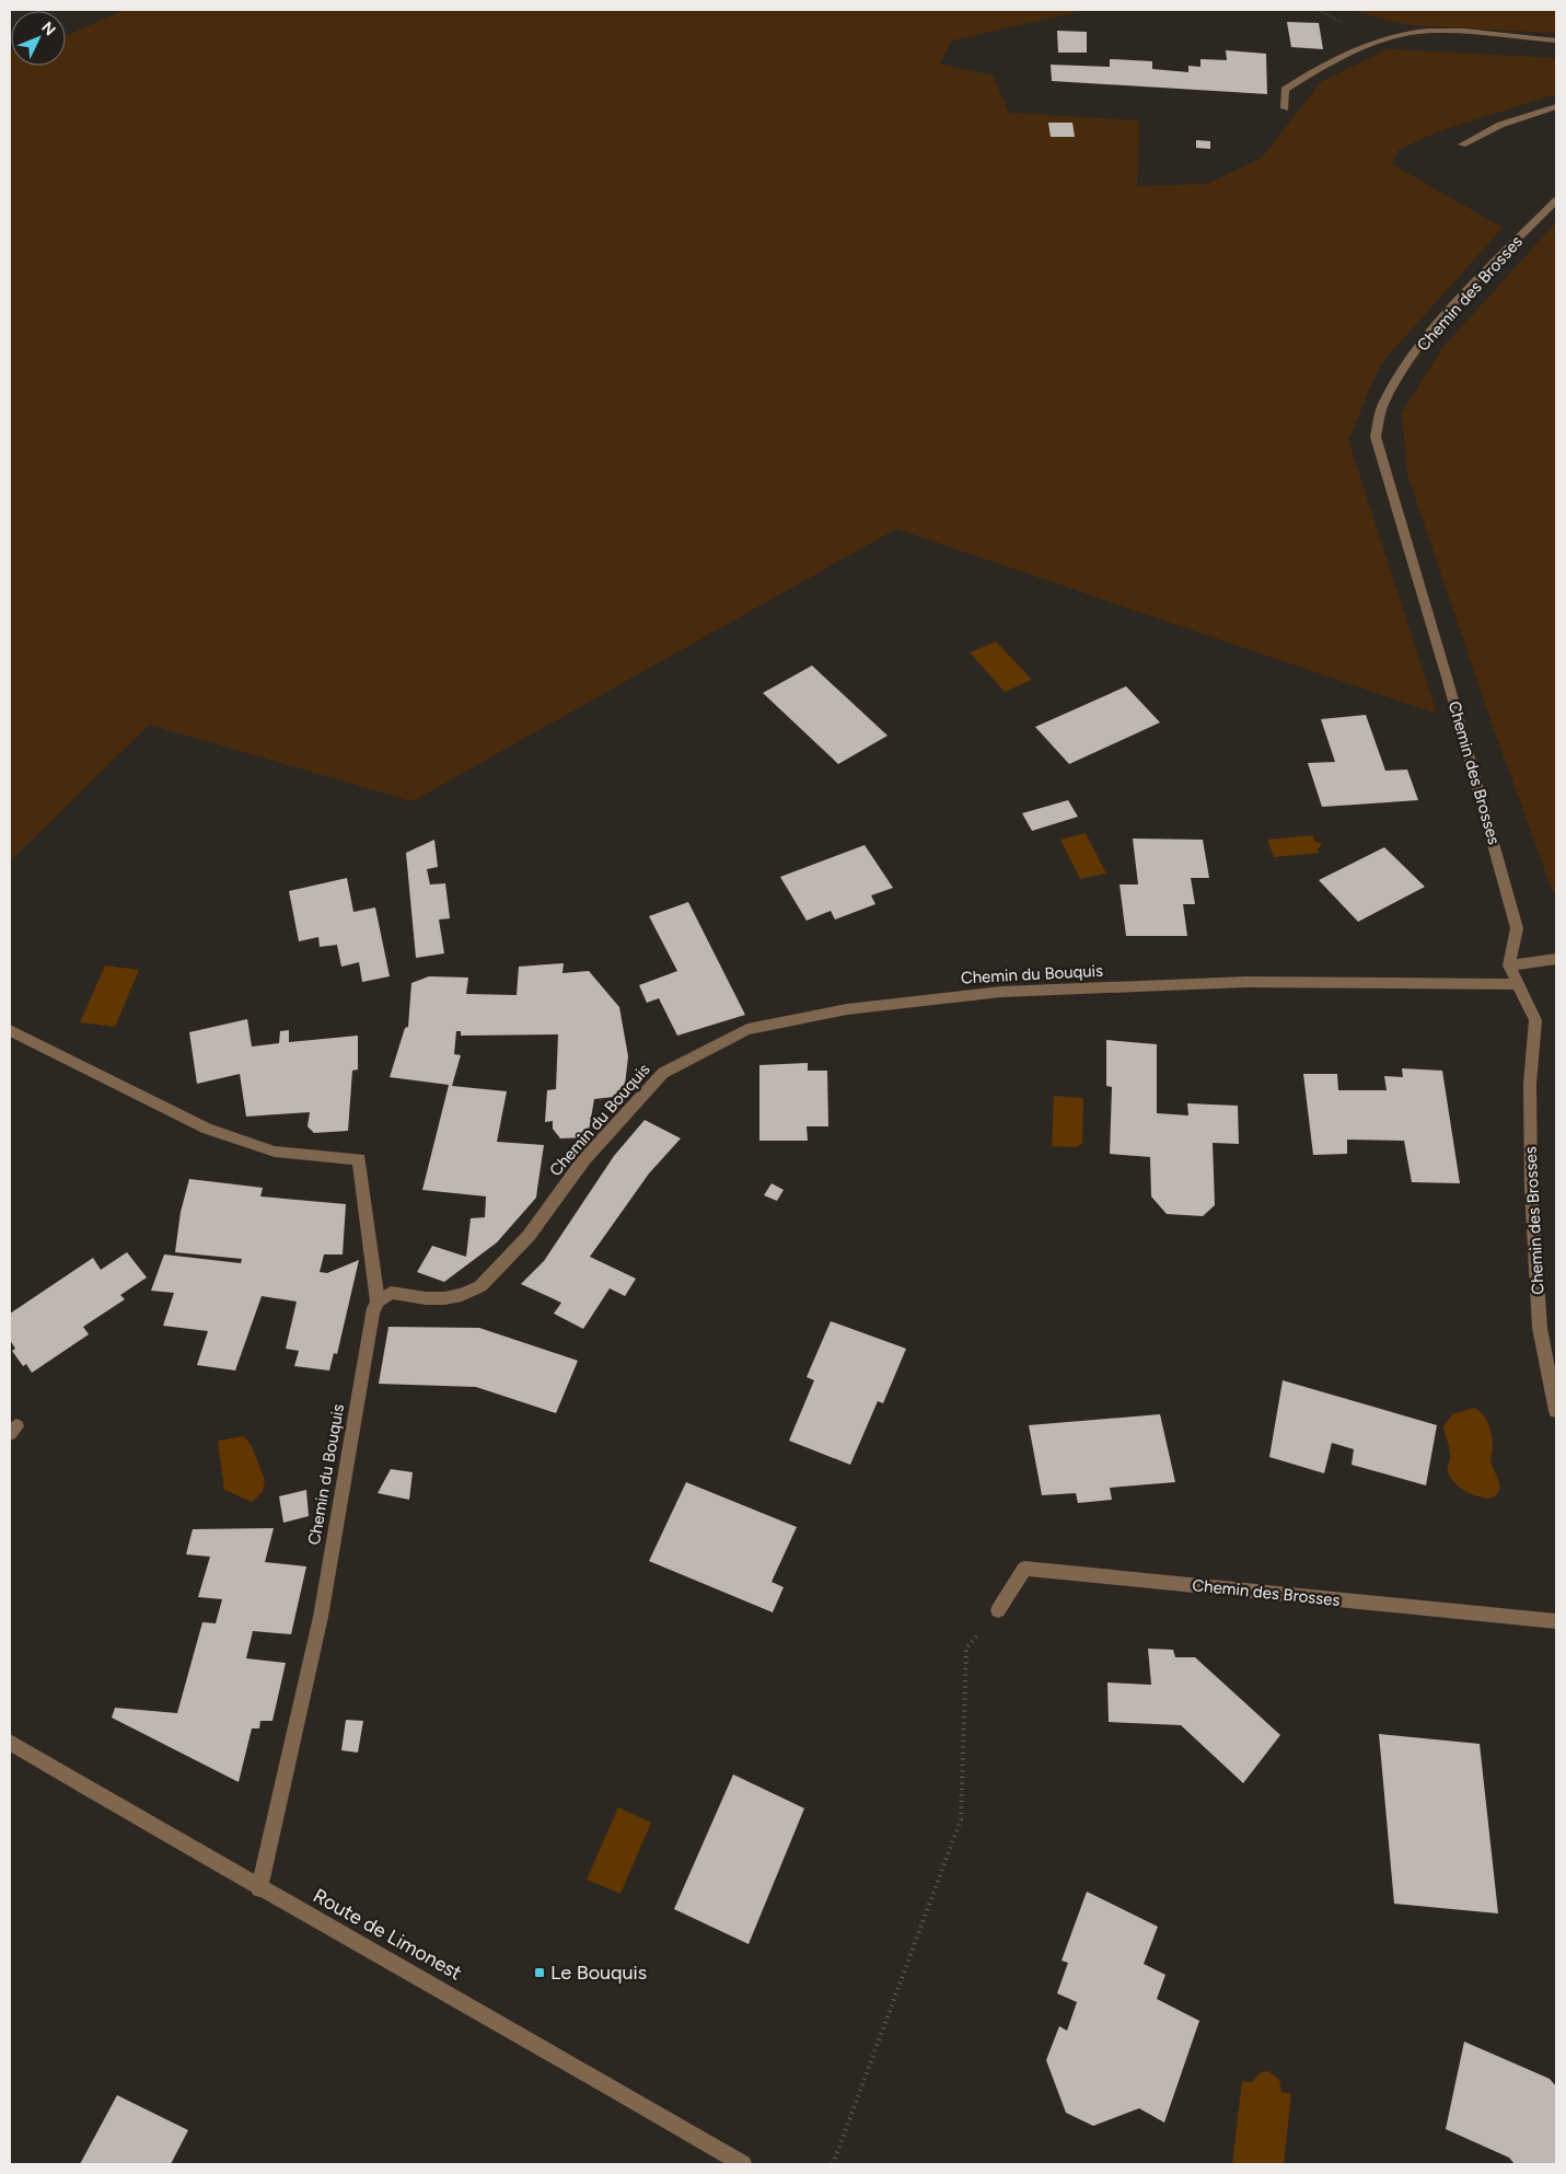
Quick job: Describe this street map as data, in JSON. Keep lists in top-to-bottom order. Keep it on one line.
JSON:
{"streets":{"street":["Chemin des Brosses","Chemin du Bouquis","Route de Limonest"]},"crossings":[["Chemin des Brosses","Chemin du Bouquis"],["Chemin du Bouquis","Route de Limonest"]],"places":{"transit":["Le Bouquis"]},"north":"top right"}
